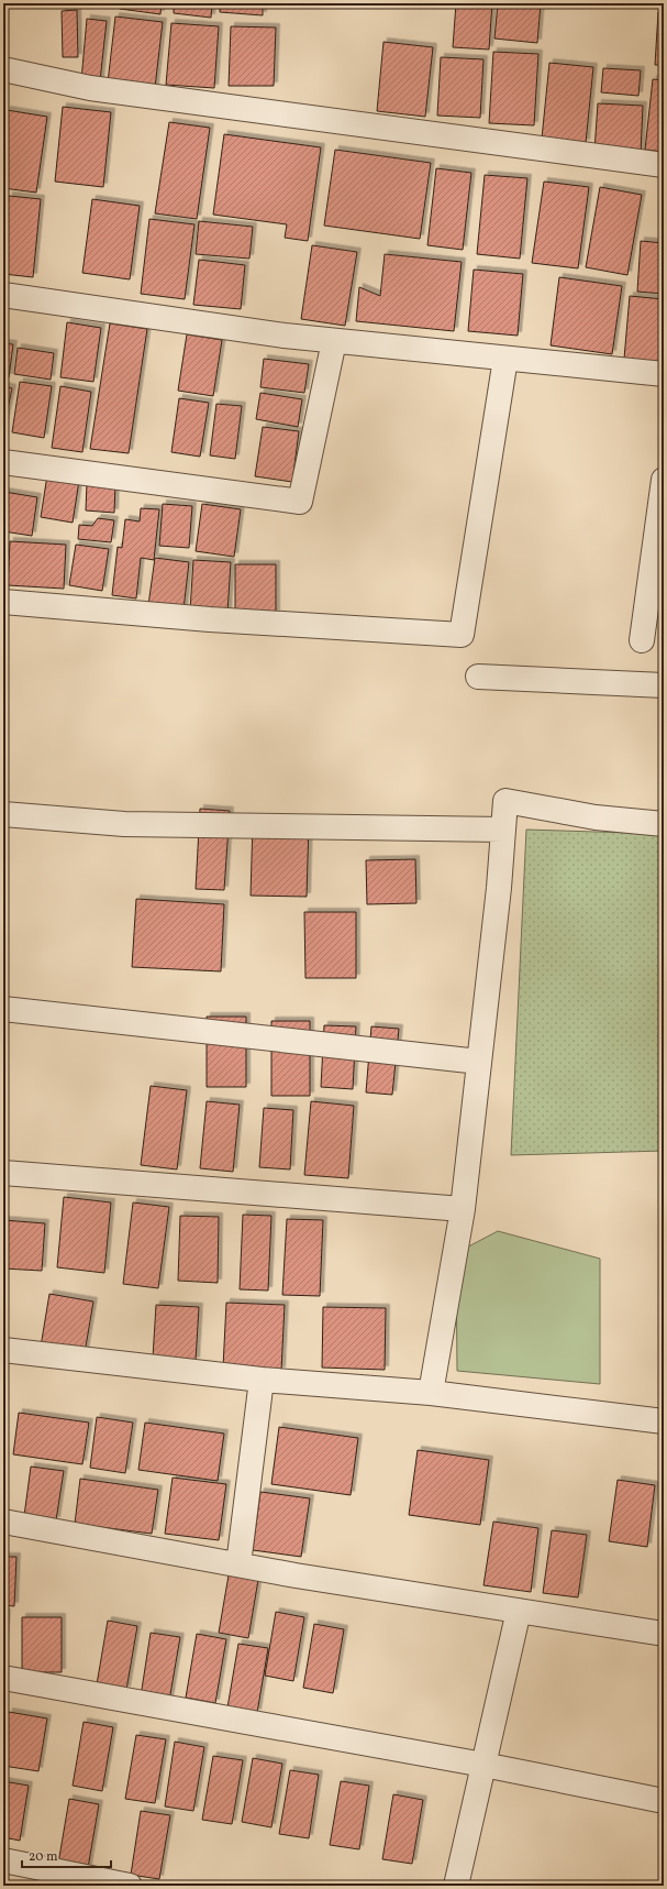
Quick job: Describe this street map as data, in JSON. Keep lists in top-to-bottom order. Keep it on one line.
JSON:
{"scale_bar":"20 m"}
